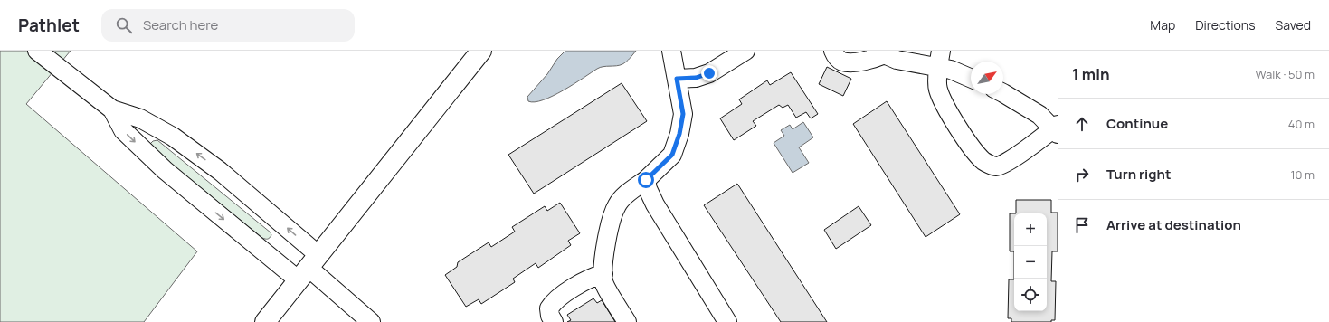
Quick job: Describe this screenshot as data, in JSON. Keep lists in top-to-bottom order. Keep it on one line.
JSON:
{"north":"top right","page":{"header":"Pathlet","search":"Search here","nav":["Map","Directions","Saved"],"heading":["1 min","Walk · 50 m"],"list":[["Continue","40 m"],["Turn right","10 m"],"Arrive at destination"],"map_buttons":["+","−"]}}
